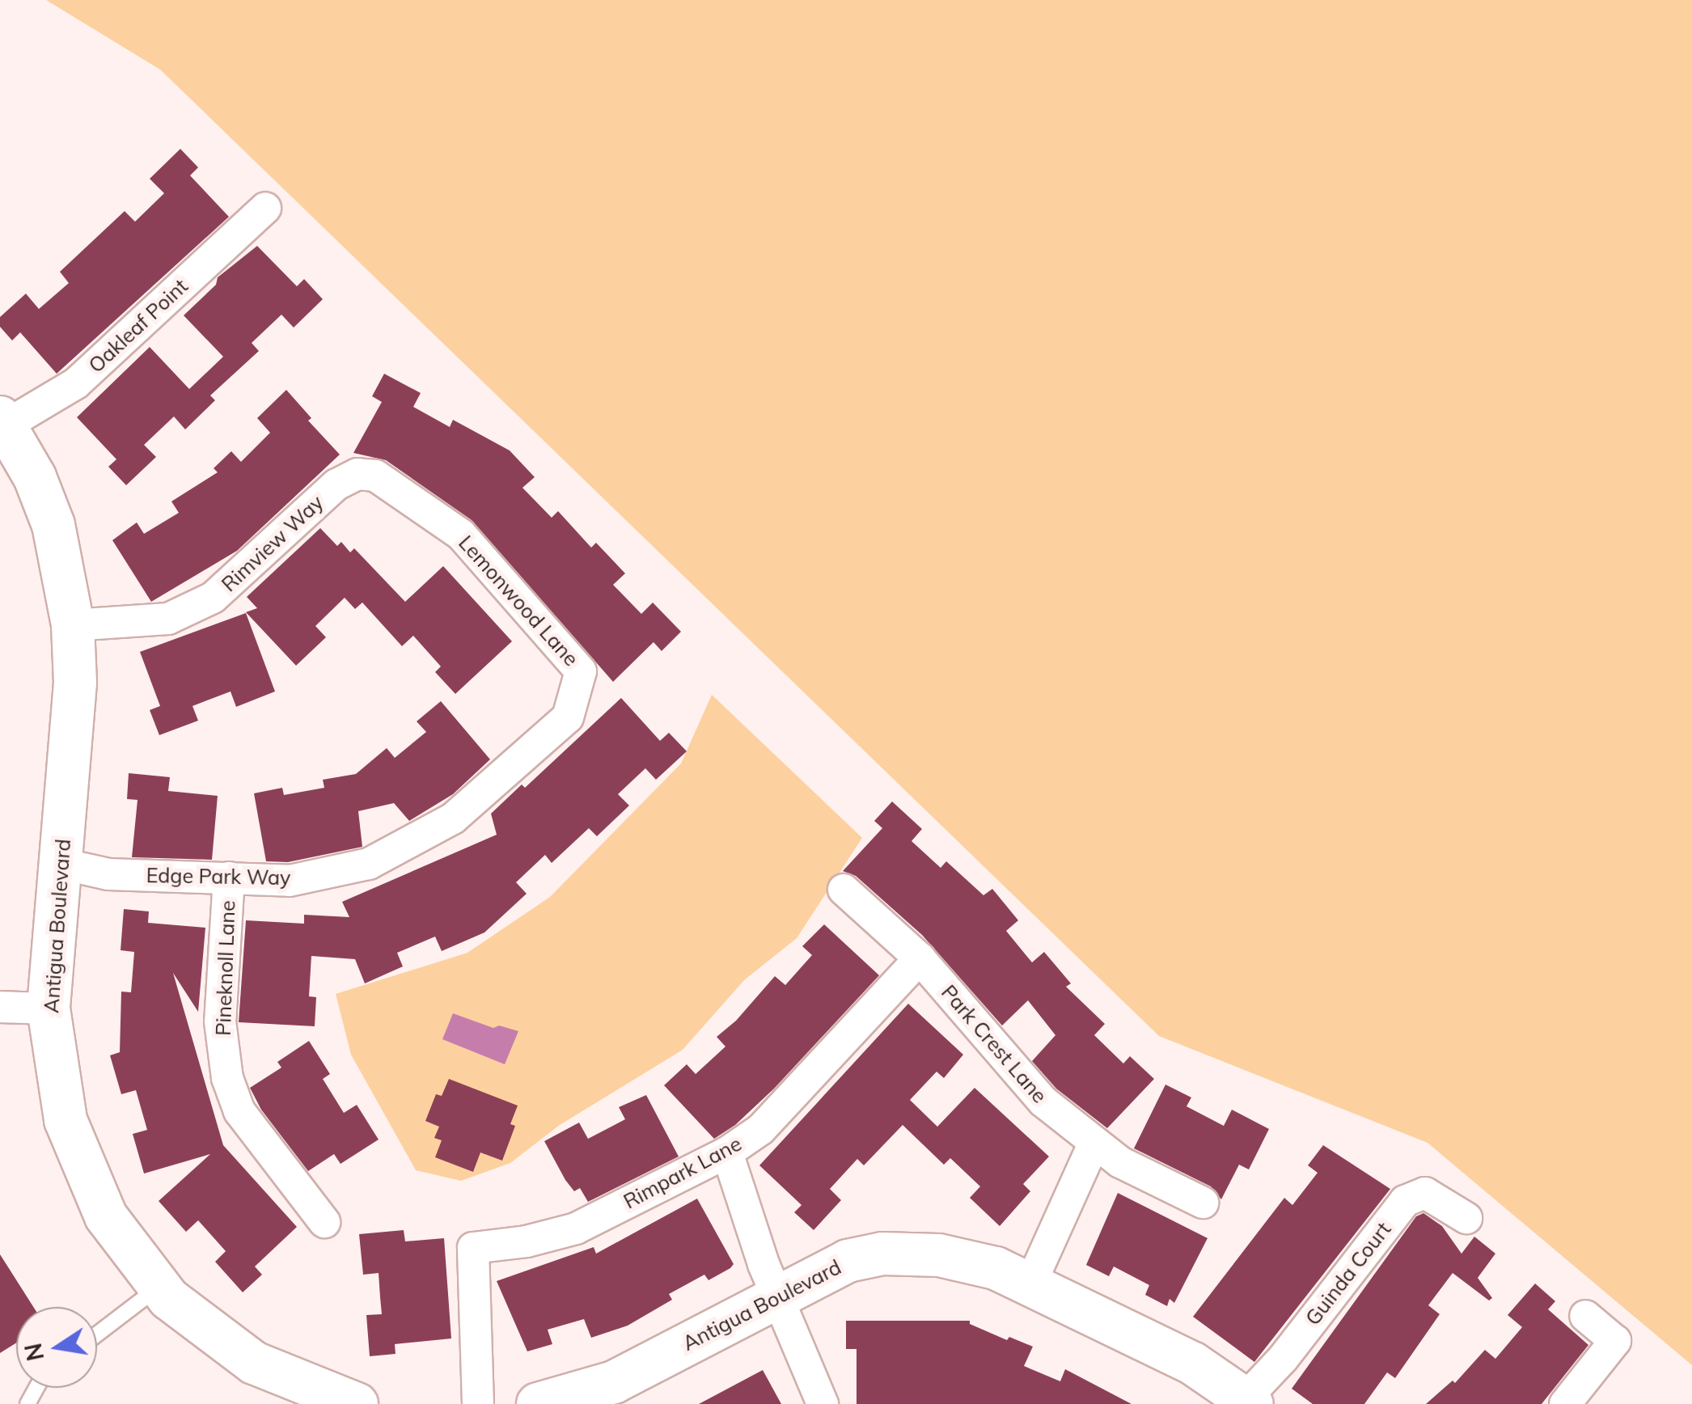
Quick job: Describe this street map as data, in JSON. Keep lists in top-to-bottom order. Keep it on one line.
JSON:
{"streets":{"street":["Oakleaf Point","Rimview Way","Lemonwood Lane","Edge Park Way","Antigua Boulevard","Pineknoll Lane","Park Crest Lane","Rimpark Lane","Guinda Court"]},"crossings":[["Oakleaf Point","Antigua Boulevard"],["Rimview Way","Lemonwood Lane"],["Rimview Way","Antigua Boulevard"],["Lemonwood Lane","Edge Park Way"],["Edge Park Way","Antigua Boulevard"],["Edge Park Way","Pineknoll Lane"],["Antigua Boulevard","Guinda Court"],["Park Crest Lane","Rimpark Lane"]],"north":"left"}
